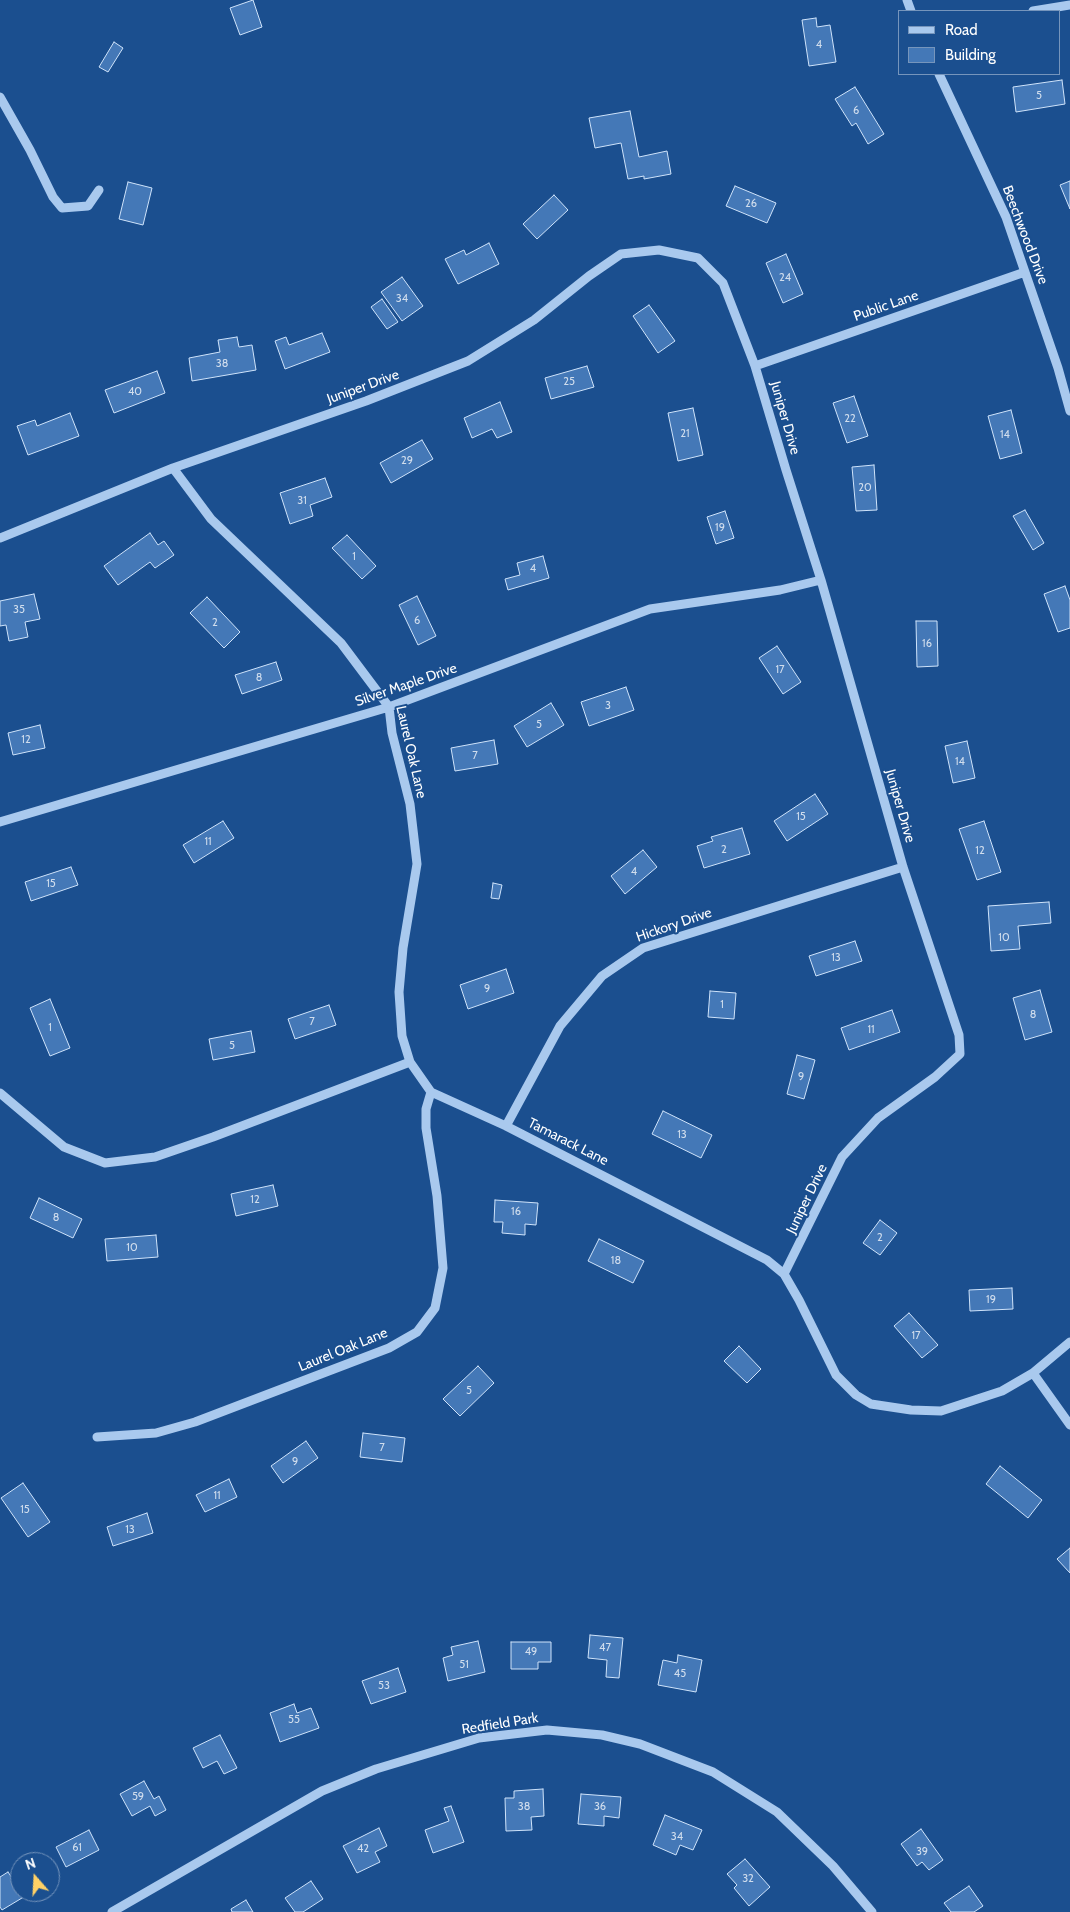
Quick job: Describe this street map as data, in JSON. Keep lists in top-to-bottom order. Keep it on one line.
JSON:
{"streets":{"street":["Beechwood Drive","Public Lane","Juniper Drive","Silver Maple Drive","Laurel Oak Lane","Hickory Drive","Tamarack Lane","Redfield Park"]},"crossings":[["Beechwood Drive","Public Lane"],["Public Lane","Juniper Drive"],["Juniper Drive","Silver Maple Drive"],["Juniper Drive","Laurel Oak Lane"],["Juniper Drive","Hickory Drive"],["Juniper Drive","Tamarack Lane"],["Silver Maple Drive","Laurel Oak Lane"],["Laurel Oak Lane","Tamarack Lane"],["Hickory Drive","Tamarack Lane"]],"house_numbers":["4","5","6","26","24","34","38","25","40","22","21","14","29","20","31","19","1","4","35","6","2","16","17","8","3","5","12","7","14","15","11","2","12","4","15","10","13","9","1","8","7","1","11","5","9","13","12","16","8","2","10","18","19","17","5","7","9","11","15","13","47","49","51","45","53","55","59","38","36","34","61","42","39","32"],"legend":["Road","Building"],"north":"top"}
